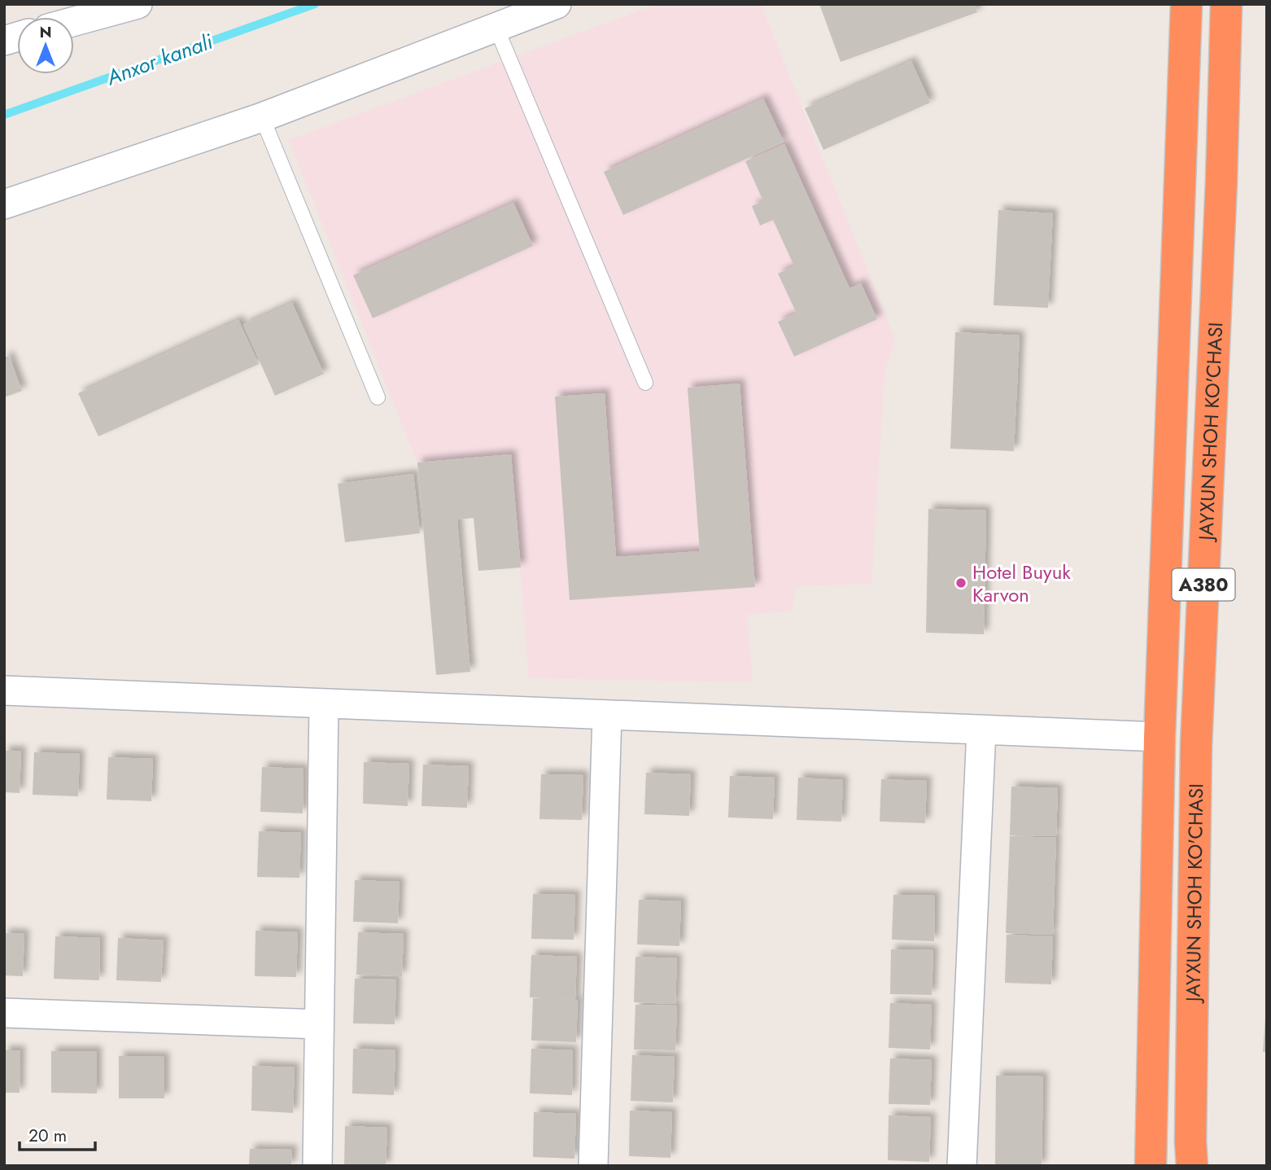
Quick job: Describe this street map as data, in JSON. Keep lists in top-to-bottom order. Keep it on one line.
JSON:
{"streets":{"highway":["JAYXUN SHOH KO'CHASI","A380"]},"water":["Anxor kanali"],"places":["Hotel Buyuk Karvon"],"scale_bar":"20 m","north":"top"}
